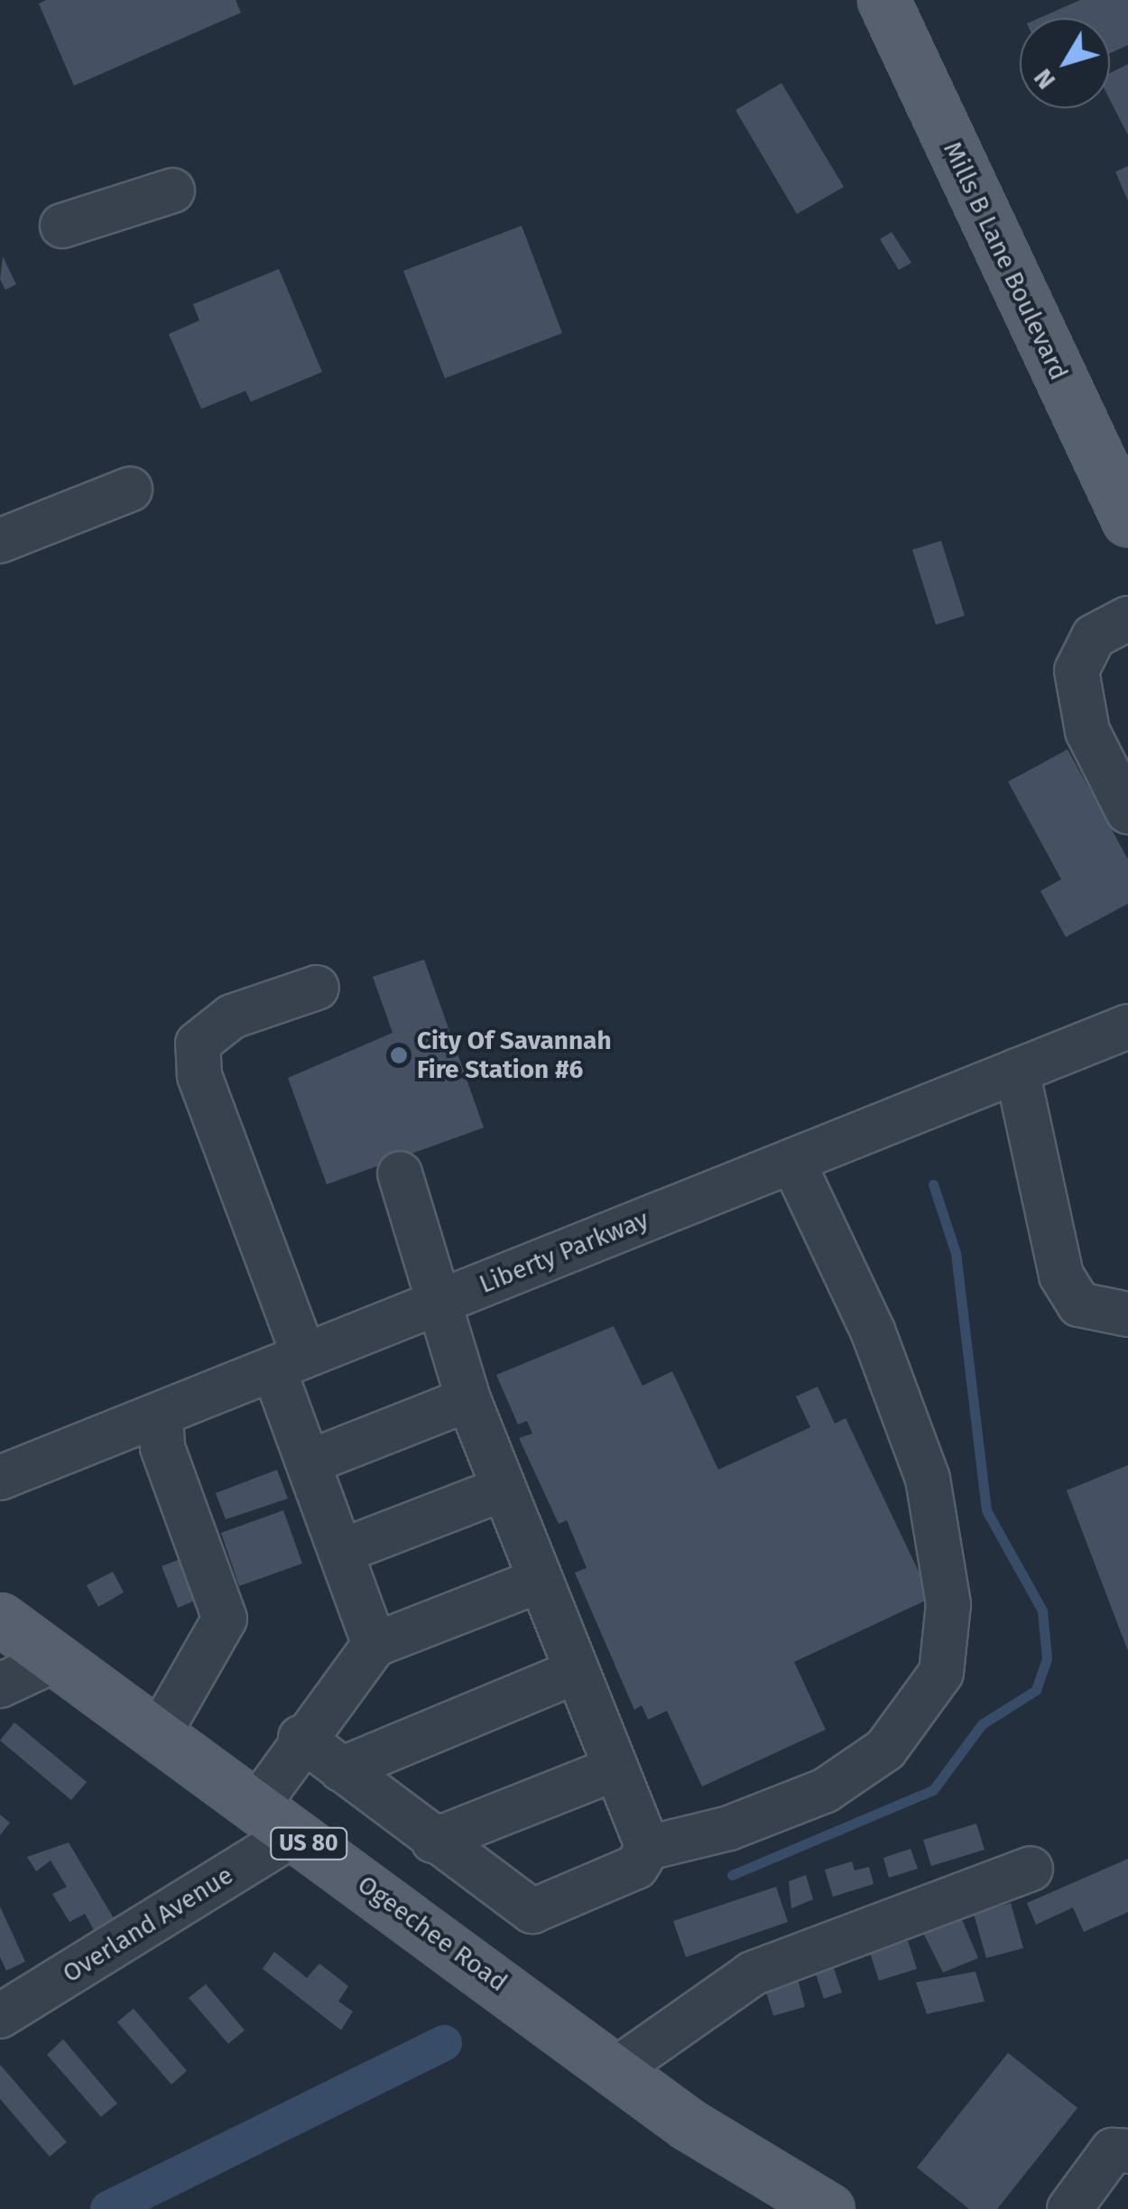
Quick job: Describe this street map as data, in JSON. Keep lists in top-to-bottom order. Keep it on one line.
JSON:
{"streets":{"main road":["Mills B Lane Boulevard","US 80","Ogeechee Road"],"street":["Liberty Parkway","Overland Avenue"]},"crossings":[["Overland Avenue","Ogeechee Road"]],"places":["City Of Savannah Fire Station #6"],"north":"bottom left"}
